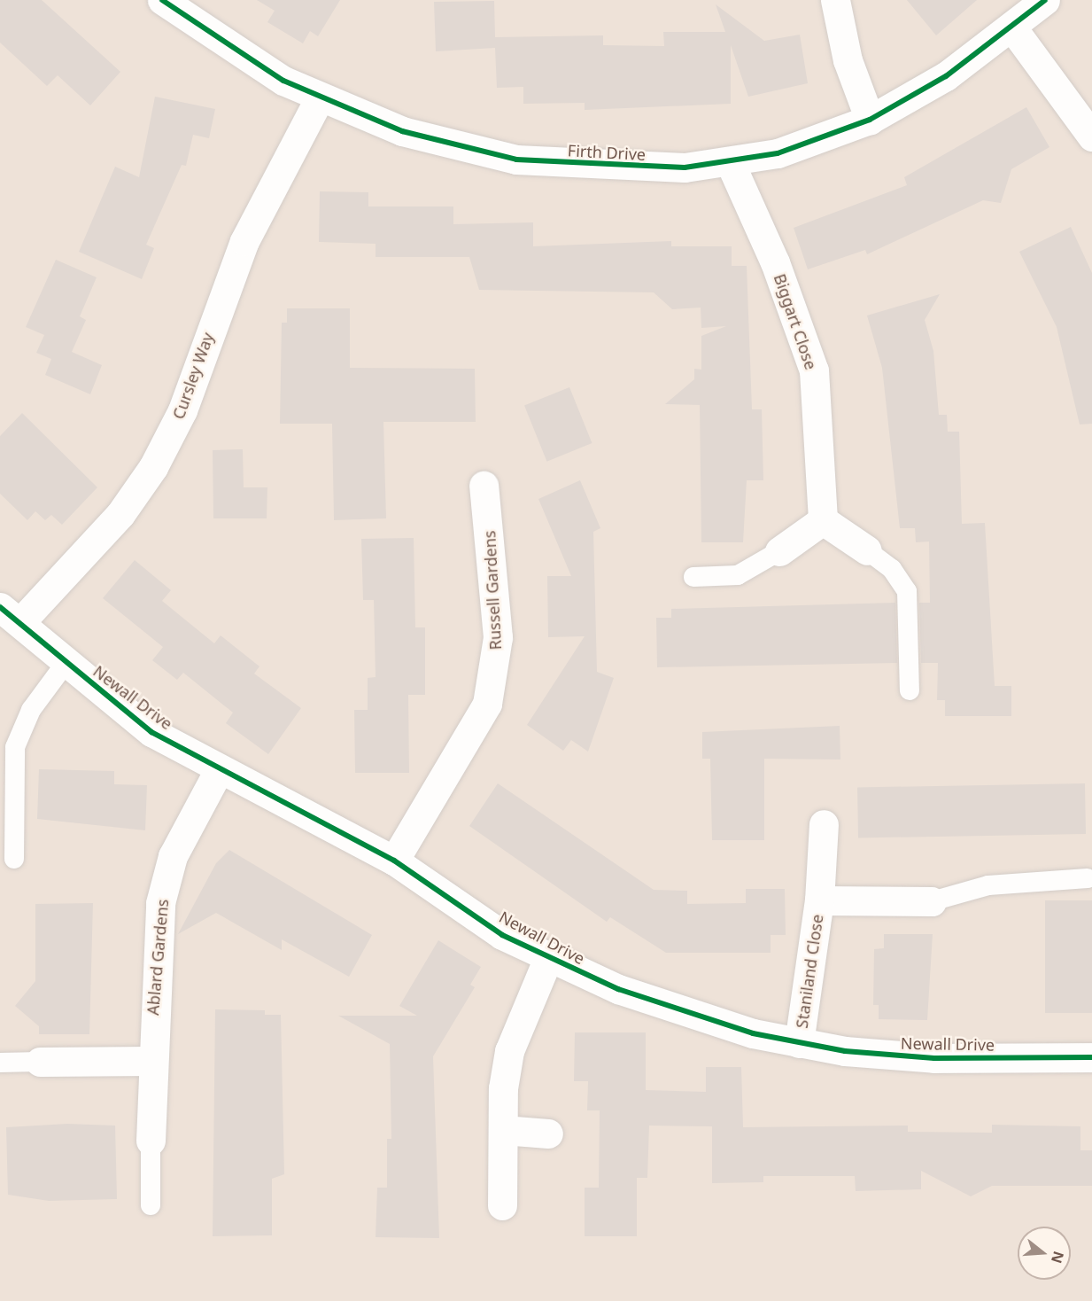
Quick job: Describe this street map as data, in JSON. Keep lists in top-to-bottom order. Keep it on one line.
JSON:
{"streets":{"street":["Firth Drive","Biggart Close","Cursley Way","Russell Gardens","Newall Drive","Ablard Gardens","Staniland Close"]},"crossings":[["Firth Drive","Biggart Close"],["Firth Drive","Cursley Way"],["Cursley Way","Newall Drive"],["Russell Gardens","Newall Drive"],["Newall Drive","Ablard Gardens"],["Newall Drive","Staniland Close"]],"north":"right"}
